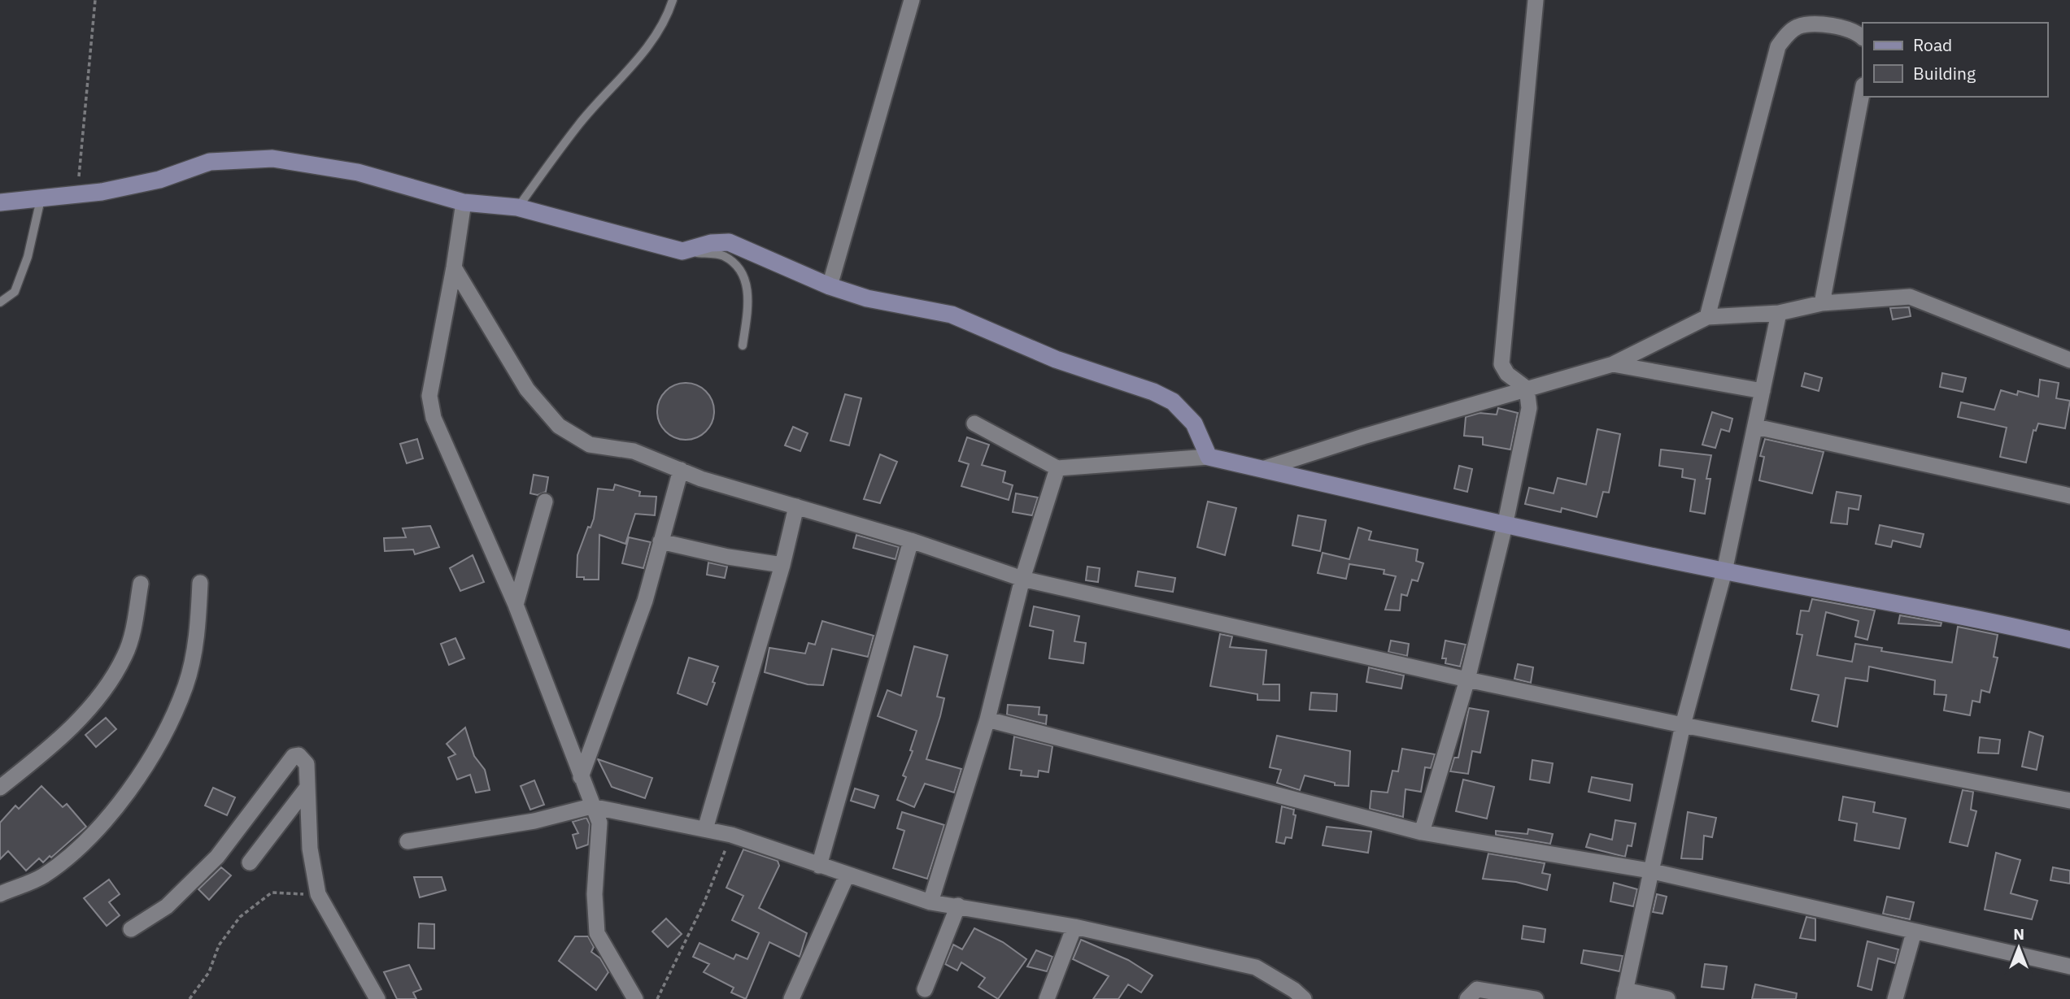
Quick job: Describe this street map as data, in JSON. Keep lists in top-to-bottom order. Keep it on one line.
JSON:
{"legend":["Road","Building"],"north":"top"}
